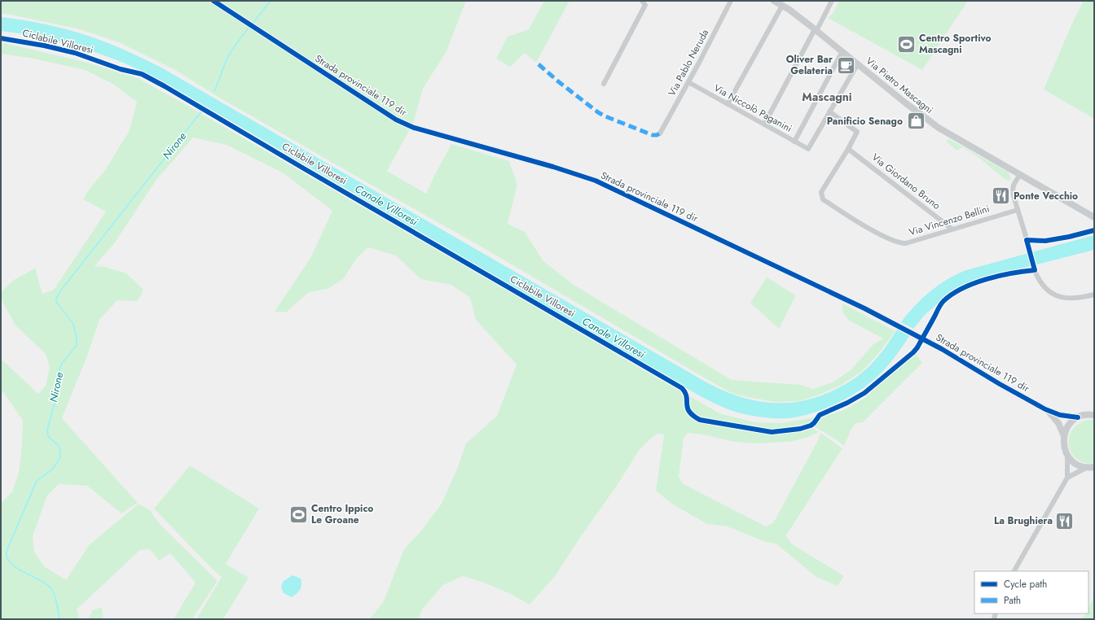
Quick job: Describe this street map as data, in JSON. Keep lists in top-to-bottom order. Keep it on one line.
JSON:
{"streets":{"street":["Via Pablo Neruda","Strada provinciale 119 dir","Via Pietro Mascagni","Via Niccolò Paganini","Via Giordano Bruno","Via Vincenzo Bellini"],"cycle path":["Ciclabile Villoresi"]},"crossings":[["Via Pablo Neruda","Via Niccolò Paganini"],["Via Giordano Bruno","Via Vincenzo Bellini"]],"districts":["Mascagni"],"water":["Nirone","Canale Villoresi"],"places":{"sports":["Centro Sportivo Mascagni","Centro Ippico Le Groane"],"cafe":["Oliver Bar Gelateria"],"shop":["Panificio Senago"],"restaurant":["Ponte Vecchio","La Brughiera"]},"legend":["Cycle path","Path"]}
